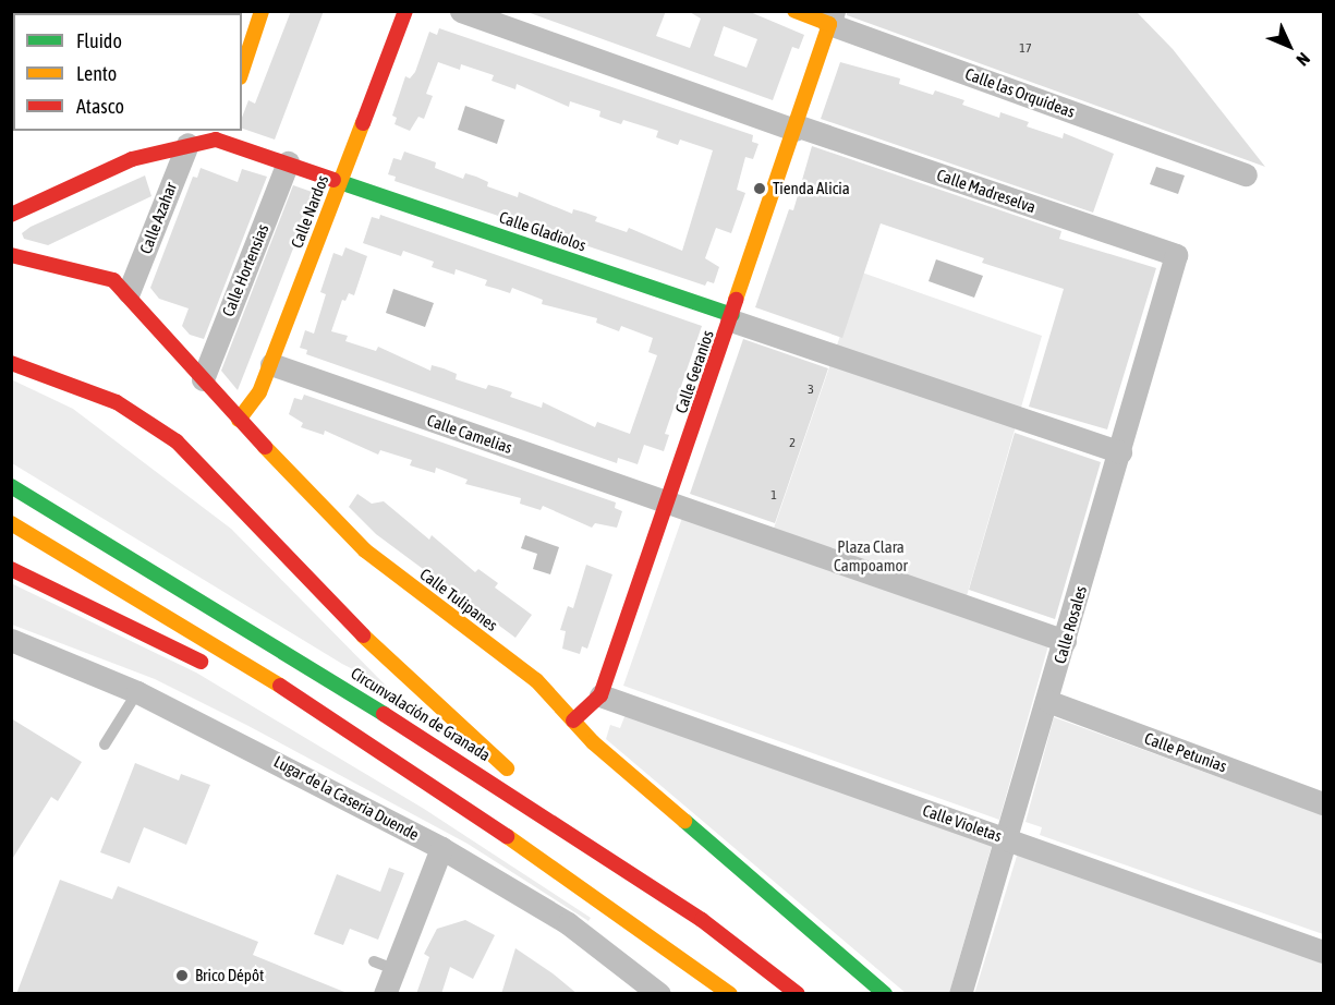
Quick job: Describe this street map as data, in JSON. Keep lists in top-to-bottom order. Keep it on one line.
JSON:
{"streets":{"main road":["Calle las Orquídeas","Calle Nardos","Calle Gladiolos","Calle Geranios","Calle Tulipanes","Circunvalación de Granada"],"street":["Calle Madreselva","Calle Azahar","Calle Hortensias","Calle Camelias","Calle Rosales","Calle Petunias","Lugar de la Caseria Duende","Calle Violetas"]},"crossings":[["Calle las Orquídeas","Calle Geranios"],["Calle Madreselva","Calle Geranios"],["Calle Madreselva","Calle Rosales"],["Calle Nardos","Calle Gladiolos"],["Calle Nardos","Calle Camelias"],["Calle Nardos","Calle Tulipanes"],["Calle Azahar","Calle Tulipanes"],["Calle Gladiolos","Calle Hortensias"],["Calle Gladiolos","Calle Geranios"],["Calle Hortensias","Calle Tulipanes"],["Calle Geranios","Calle Camelias"],["Calle Geranios","Calle Tulipanes"],["Calle Geranios","Calle Violetas"],["Calle Rosales","Calle Petunias"],["Calle Rosales","Calle Violetas"]],"parks":["Plaza Clara Campoamor"],"places":["Tienda Alicia","Brico Dépôt"],"house_numbers":["17","3","2","1"],"legend":["Fluido","Lento","Atasco"],"north":"bottom right"}
